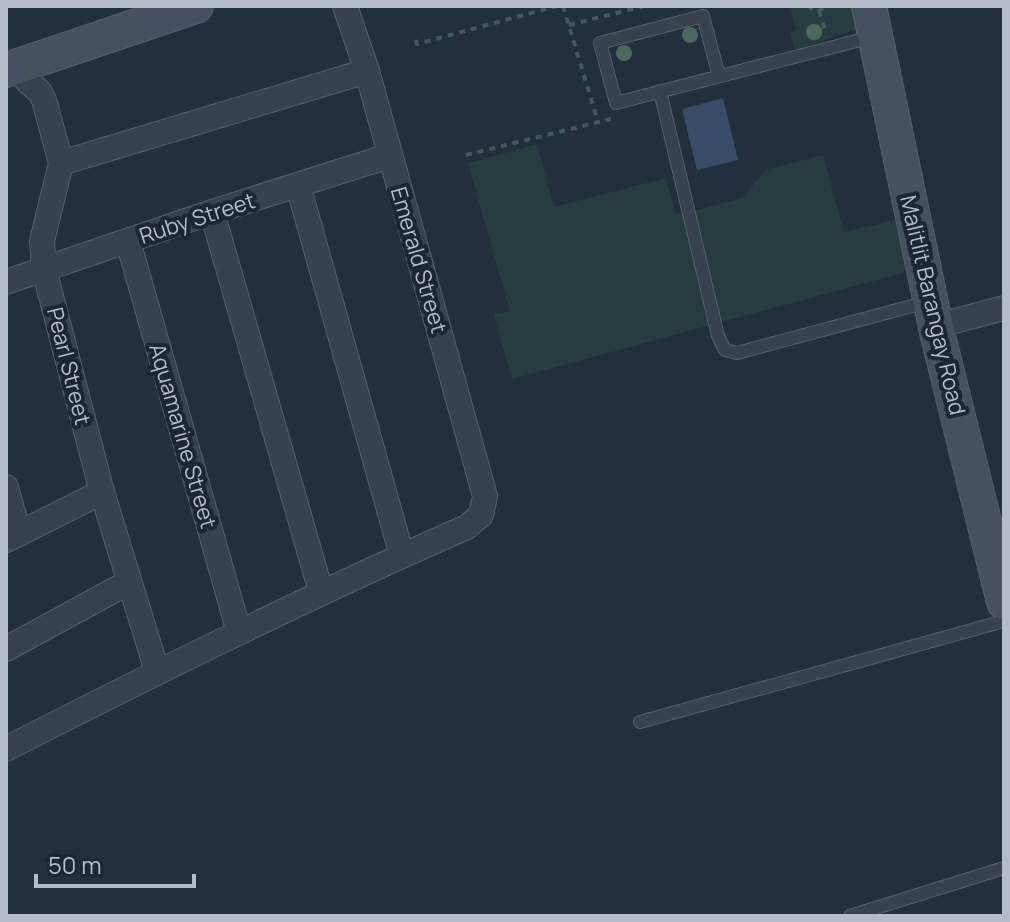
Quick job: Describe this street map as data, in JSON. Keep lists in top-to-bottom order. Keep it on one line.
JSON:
{"streets":{"street":["Ruby Street","Emerald Street","Malitlit Barangay Road","Pearl Street","Aquamarine Street"]},"crossings":[["Ruby Street","Emerald Street"],["Ruby Street","Pearl Street"],["Ruby Street","Aquamarine Street"]],"scale_bar":"50 m"}
